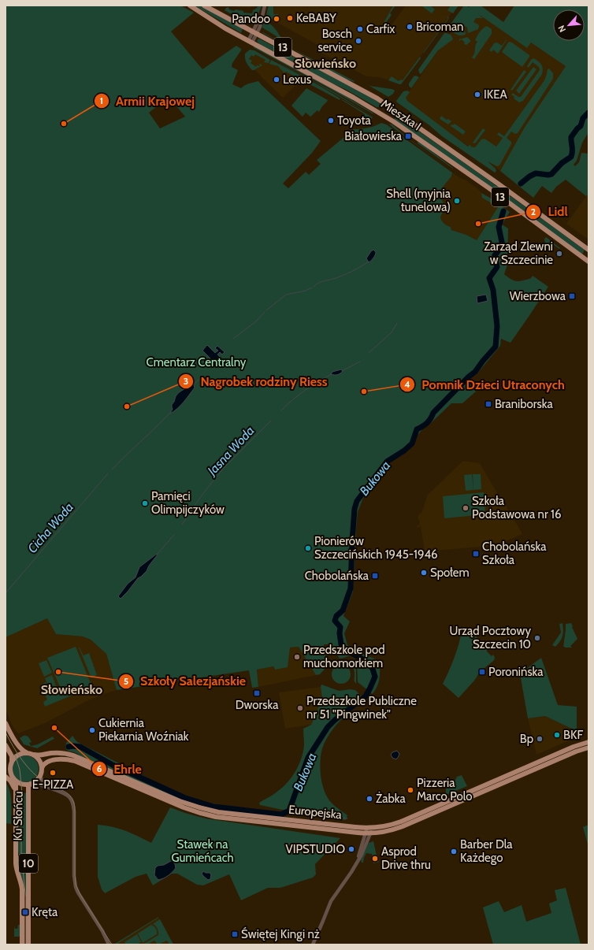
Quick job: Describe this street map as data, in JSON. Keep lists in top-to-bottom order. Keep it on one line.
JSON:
{"streets":{"main road":["13","Mieszka I","Europejska","Ku Słońcu","10"]},"crossings":[["Europejska","Ku Słońcu"],["Europejska","10"],["Ku Słońcu","10"]],"districts":["Słowieńsko","Słowieńsko"],"water":["Jasna Woda","Bukowa","Cicha Woda"],"parks":["Cmentarz Centralny","Stawek na Gumieńcach"],"places":{"other":["KeBABY","Pandoo","Bricoman","Carfix","Bosch service","Lexus","IKEA","Toyota","Armii Krajowej","Shell (myjnia tunelowa)","Lidl","Zarząd Zlewni w Szczecinie","Pomnik Dzieci Utraconych","Nagrobek rodziny Riess","Pamięci Olimpijczyków","Szkoła Podstawowa nr 16","Pionierów Szczecińskich 1945-1946","Społem","Urząd Pocztowy Szczecin 10","Przedszkole pod muchomorkiem","Szkoły Salezjańskie","Przedszkole Publiczne nr 51 \"Pingwinek\"","Ehrle","Cukiernia Piekarnia Woźniak","BKF","Bp","E-PIZZA","Pizzeria Marco Polo","Żabka","VIPSTUDIO","Barber Dla Każdego","Asprod Drive thru"],"transit":["Białowieska","Wierzbowa","Braniborska","Chobolańska Szkoła","Chobolańska","Poronińska","Dworska","Kręta","Świętej Kingi nż"]},"north":"bottom left"}
